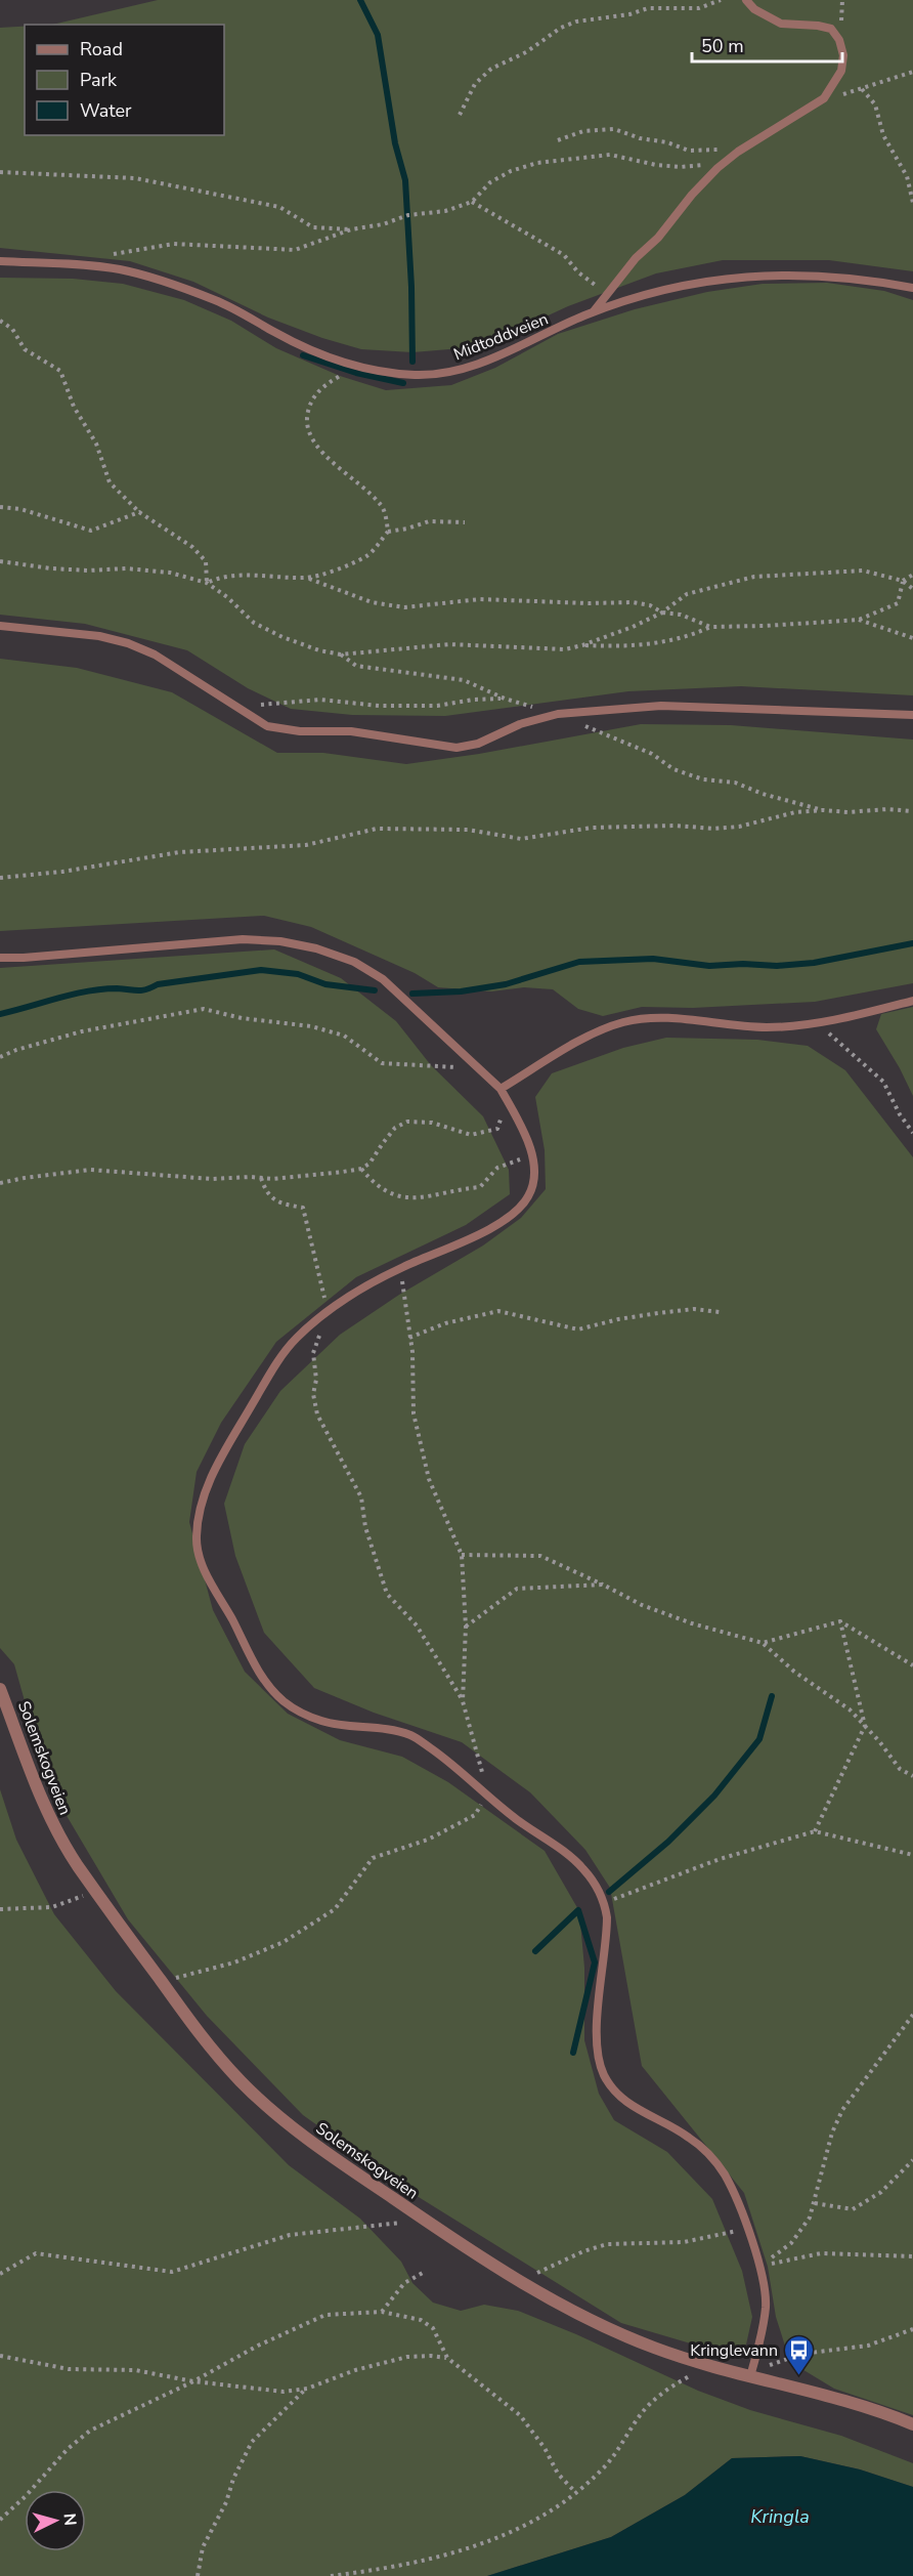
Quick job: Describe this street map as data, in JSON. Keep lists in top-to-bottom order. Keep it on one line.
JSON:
{"streets":{"street":["Solemskogveien"],"lane":["Midtoddveien"]},"water":["Kringla"],"places":{"bus stop":["Kringlevann"]},"legend":["Road","Park","Water"],"scale_bar":"50 m","north":"right"}
